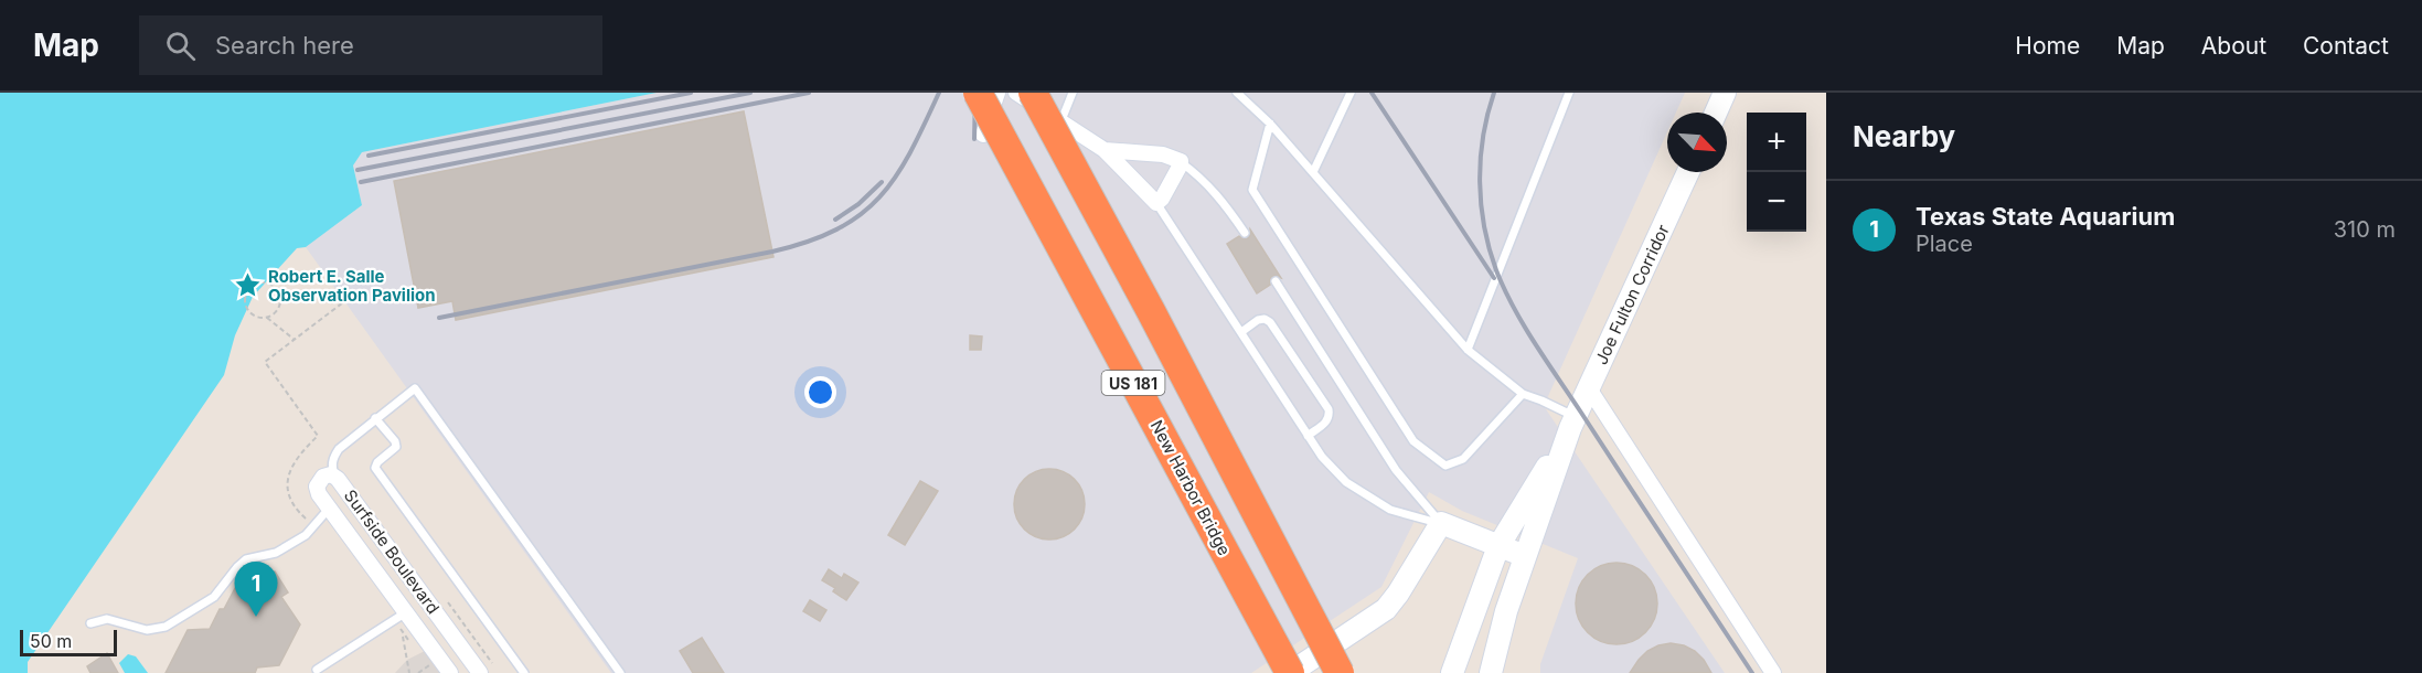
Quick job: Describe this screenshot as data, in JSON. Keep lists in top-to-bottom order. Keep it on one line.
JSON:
{"streets":{"highway":["US 181","New Harbor Bridge"],"main road":["Joe Fulton Corridor"],"street":["Surfside Boulevard"]},"places":{"place":["Robert E. Salle Observation Pavilion"]},"scale_bar":"50 m","north":"bottom right","page":{"header":"Map","search":"Search here","nav":["Home","Map","About","Contact"],"heading":"Nearby","map_buttons":["+","−"],"list":[{"mark":"1","name":"Texas State Aquarium","note":"Place","value":"310 m"}],"pins":"1","scale":"50 m"}}
